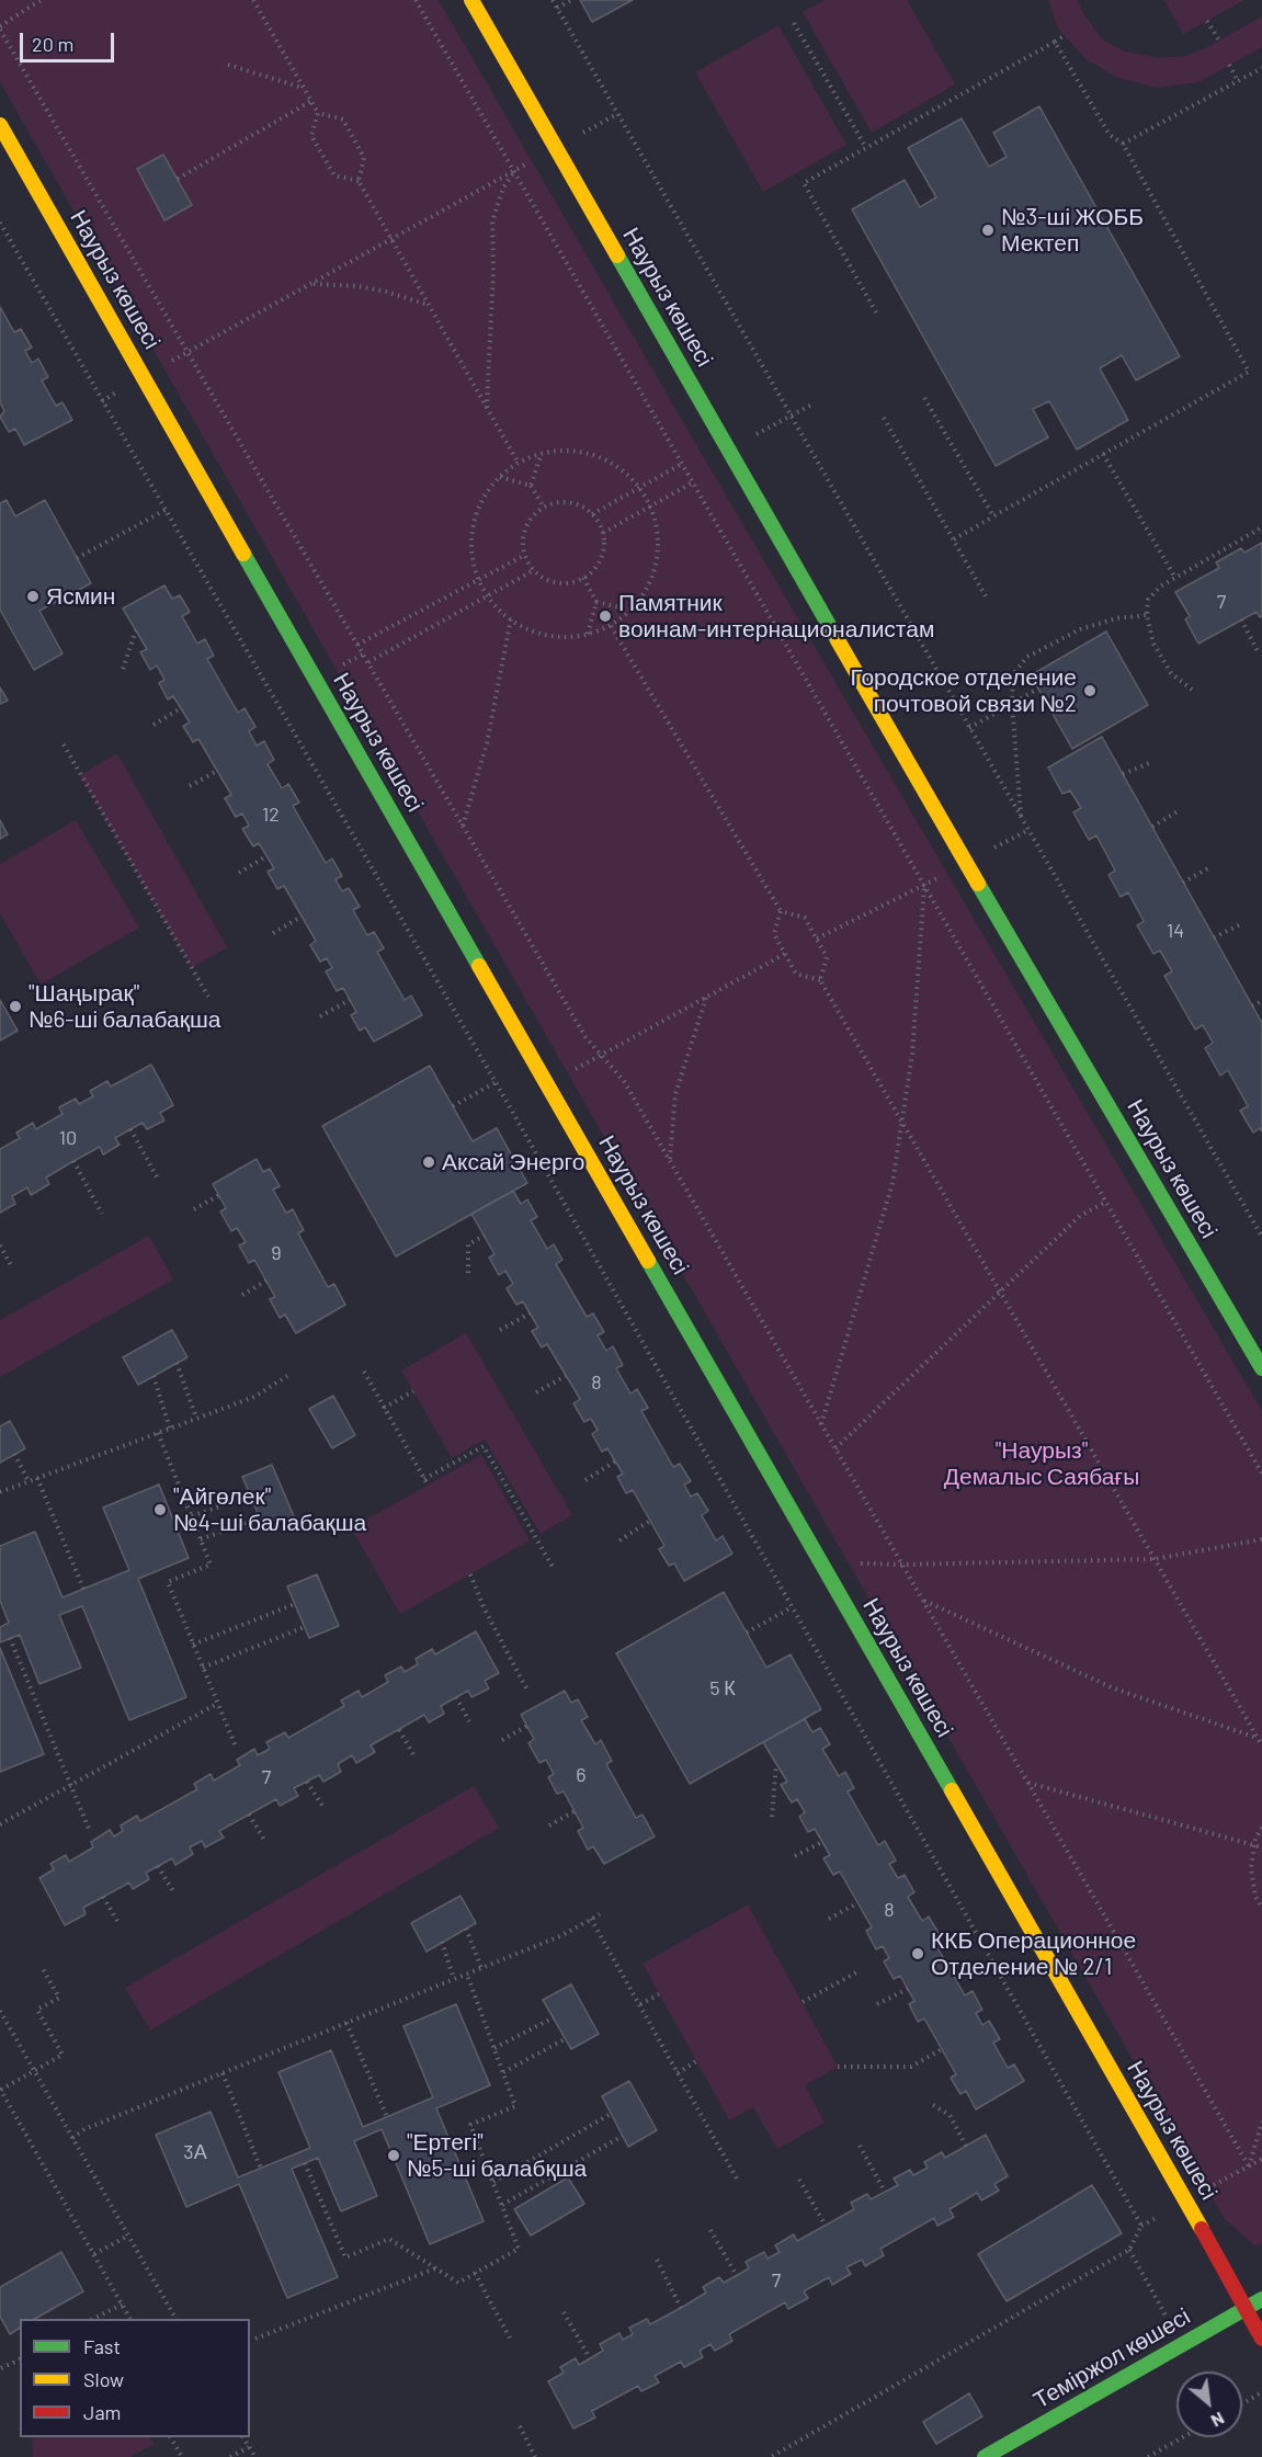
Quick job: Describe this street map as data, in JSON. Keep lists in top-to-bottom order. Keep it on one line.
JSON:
{"streets":{"street":["Наурыз көшесі","Теміржол көшесі"]},"crossings":[["Наурыз көшесі","Теміржол көшесі"]],"parks":["\"Наурыз\" Демалыс Саябағы"],"places":["№3-ші ЖОББ Мектеп","Ясмин","Памятник воинам-интернационалистам","Городское отделение почтовой связи №2","\"Шаңырақ\" №6-ші балабақша","Аксай Энерго","\"Айгөлек\" №4-ші балабақша","ККБ Операционное Отделение № 2/1","\"Ертегі\" №5-ші балабқша"],"house_numbers":["7","12","14","10","9","8","5 К","6","7","8","3А","7"],"legend":["Fast","Slow","Jam"],"scale_bar":"20 m","north":"bottom right"}
